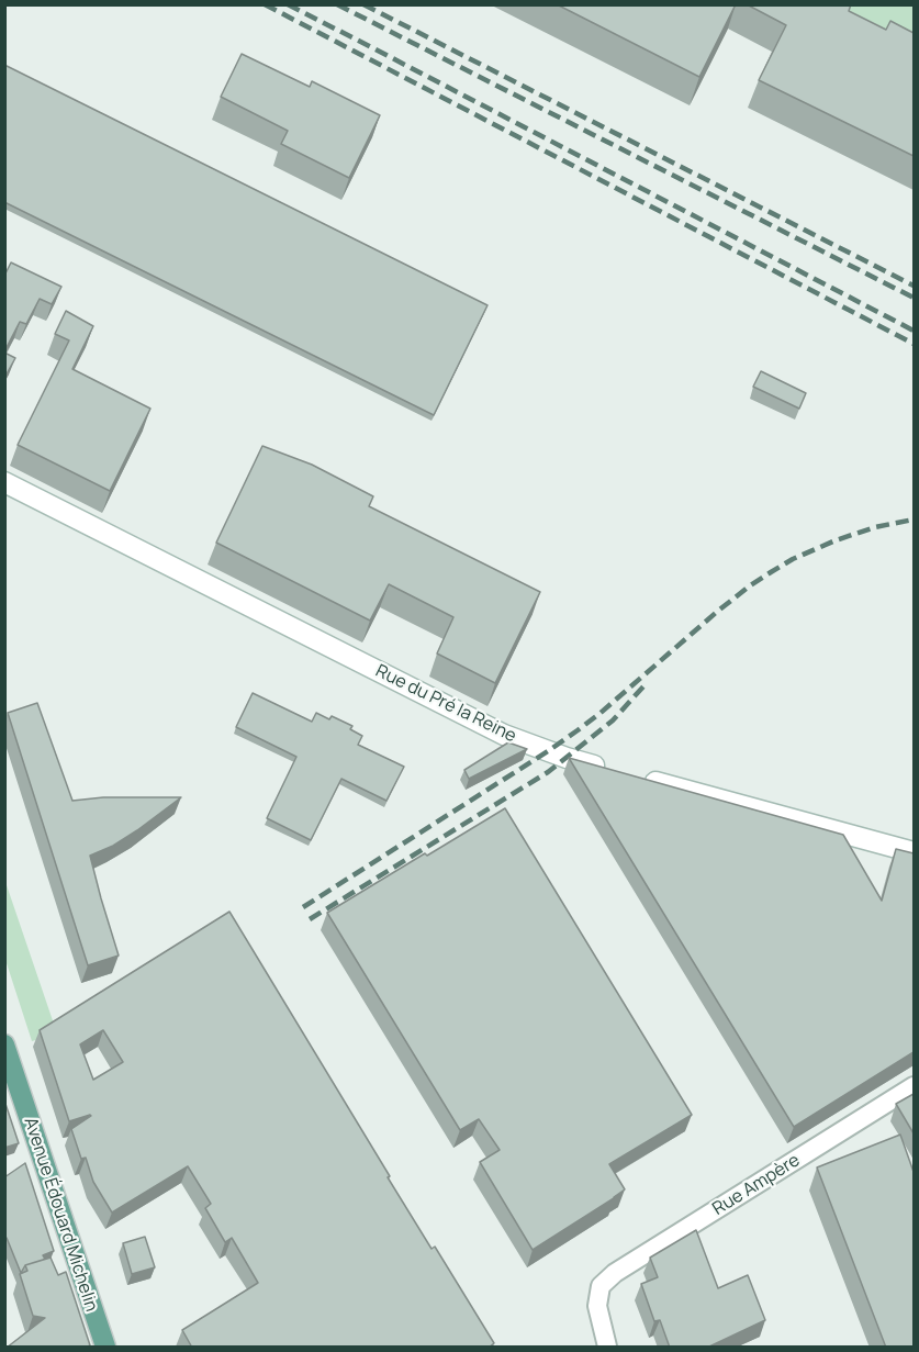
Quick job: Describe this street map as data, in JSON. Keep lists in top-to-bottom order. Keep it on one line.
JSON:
{"streets":{"main road":["Rue du Pré la Reine","Avenue Édouard Michelin"],"street":["Rue Ampère"]}}
